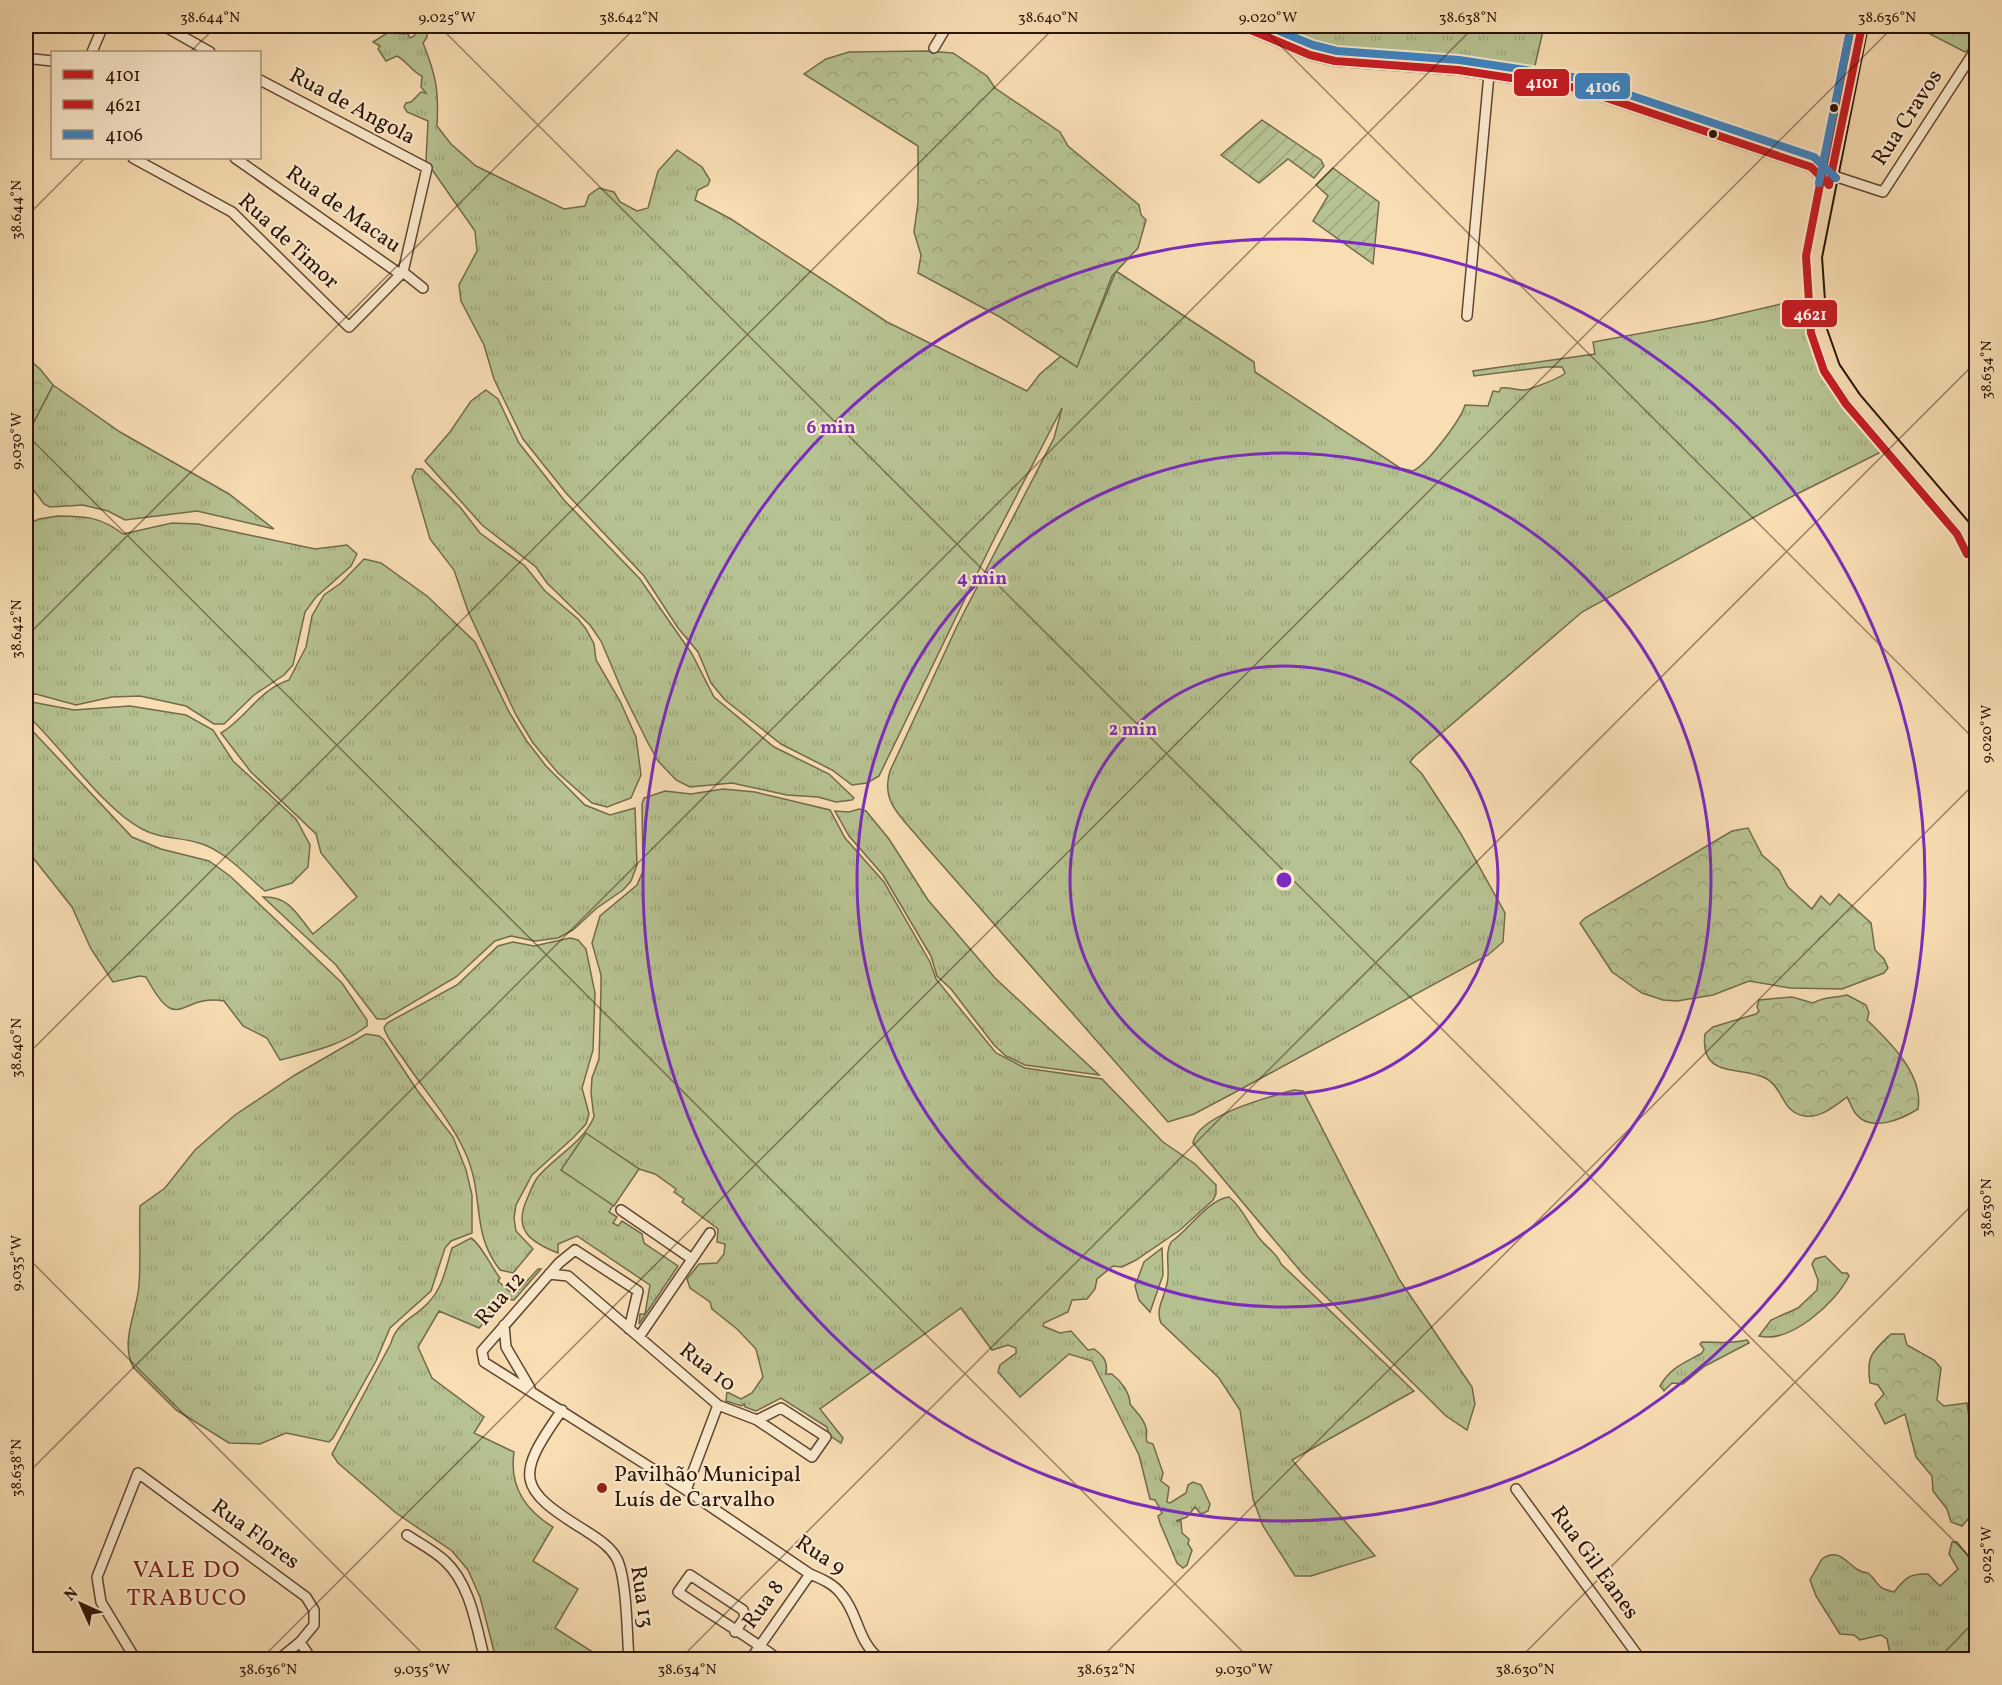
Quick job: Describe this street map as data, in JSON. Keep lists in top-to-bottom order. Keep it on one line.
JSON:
{"streets":{"street":["Rua de Angola","Rua Cravos","Rua de Macau","Rua de Timor","Rua 12","Rua 10","Rua Flores","Rua 9","Rua Gil Eanes","Rua 13","Rua 8"]},"crossings":[["Rua de Angola","Rua de Macau"],["Rua de Angola","Rua de Timor"],["Rua de Macau","Rua de Timor"],["Rua 12","Rua 10"],["Rua 12","Rua 9"],["Rua 9","Rua 13"],["Rua 9","Rua 8"]],"districts":["VALE DO TRABUCO"],"places":["Pavilhão Municipal Luís de Carvalho"],"lines":["transit line 4101","transit line 4621","transit line 4106"],"legend":["4101","4621","4106"],"north":"top left","coordinates":["38.644°N","9.025°W","38.642°N","38.640°N","9.020°W","38.638°N","38.636°N","38.634°N","9.030°W","38.630°N","9.035°W","38.632°N"],"rings":["6 min","4 min","2 min"]}
